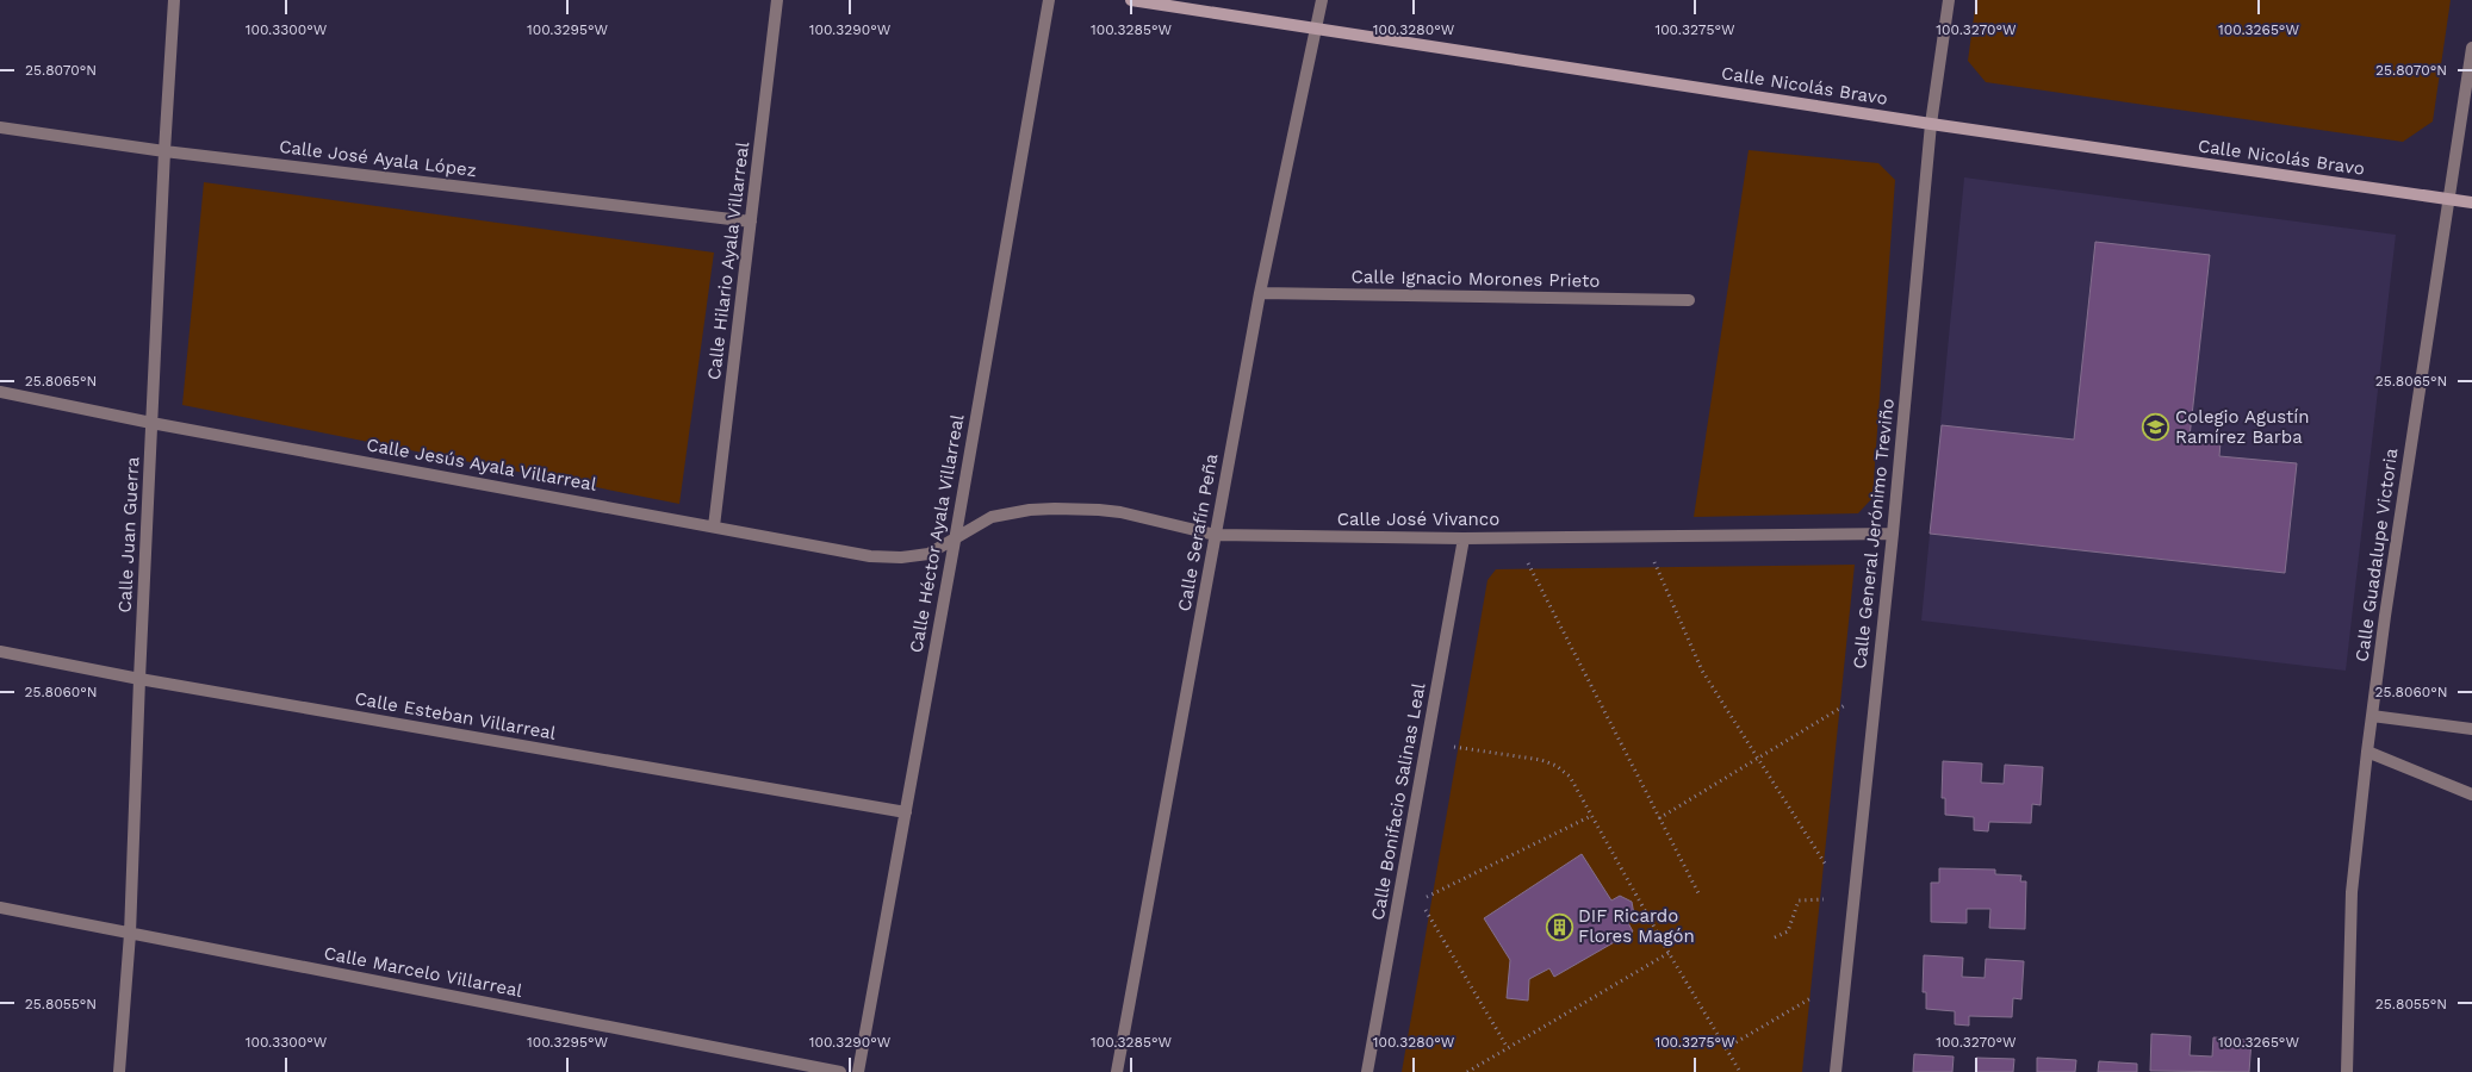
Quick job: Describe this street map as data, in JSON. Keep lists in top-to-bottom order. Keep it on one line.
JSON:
{"streets":{"street":["Calle Nicolás Bravo","Calle José Ayala López","Calle Hilario Ayala Villarreal","Calle Ignacio Morones Prieto","Calle Jesús Ayala Villarreal","Calle José Vivanco","Calle Serafín Peña","Calle Héctor Ayala Villarreal","Calle General Jerónimo Treviño","Calle Juan Guerra","Calle Guadalupe Victoria","Calle Esteban Villarreal","Calle Bonifacio Salinas Leal","Calle Marcelo Villarreal"]},"crossings":[["Calle Nicolás Bravo","Calle Serafín Peña"],["Calle Nicolás Bravo","Calle General Jerónimo Treviño"],["Calle Nicolás Bravo","Calle Guadalupe Victoria"],["Calle José Ayala López","Calle Hilario Ayala Villarreal"],["Calle José Ayala López","Calle Juan Guerra"],["Calle Hilario Ayala Villarreal","Calle Jesús Ayala Villarreal"],["Calle Ignacio Morones Prieto","Calle Serafín Peña"],["Calle Jesús Ayala Villarreal","Calle José Vivanco"],["Calle Jesús Ayala Villarreal","Calle Héctor Ayala Villarreal"],["Calle Jesús Ayala Villarreal","Calle Juan Guerra"],["Calle José Vivanco","Calle Serafín Peña"],["Calle José Vivanco","Calle Héctor Ayala Villarreal"],["Calle José Vivanco","Calle General Jerónimo Treviño"],["Calle José Vivanco","Calle Bonifacio Salinas Leal"],["Calle Héctor Ayala Villarreal","Calle Esteban Villarreal"],["Calle Juan Guerra","Calle Esteban Villarreal"],["Calle Juan Guerra","Calle Marcelo Villarreal"]],"places":{"school or university":["Colegio Agustín Ramírez Barba"],"building":["DIF Ricardo Flores Magón"]},"coordinates":["100.3300°W","100.3295°W","100.3290°W","100.3285°W","100.3280°W","100.3275°W","100.3270°W","100.3265°W","25.8070°N","25.8065°N","25.8060°N","25.8055°N"]}
